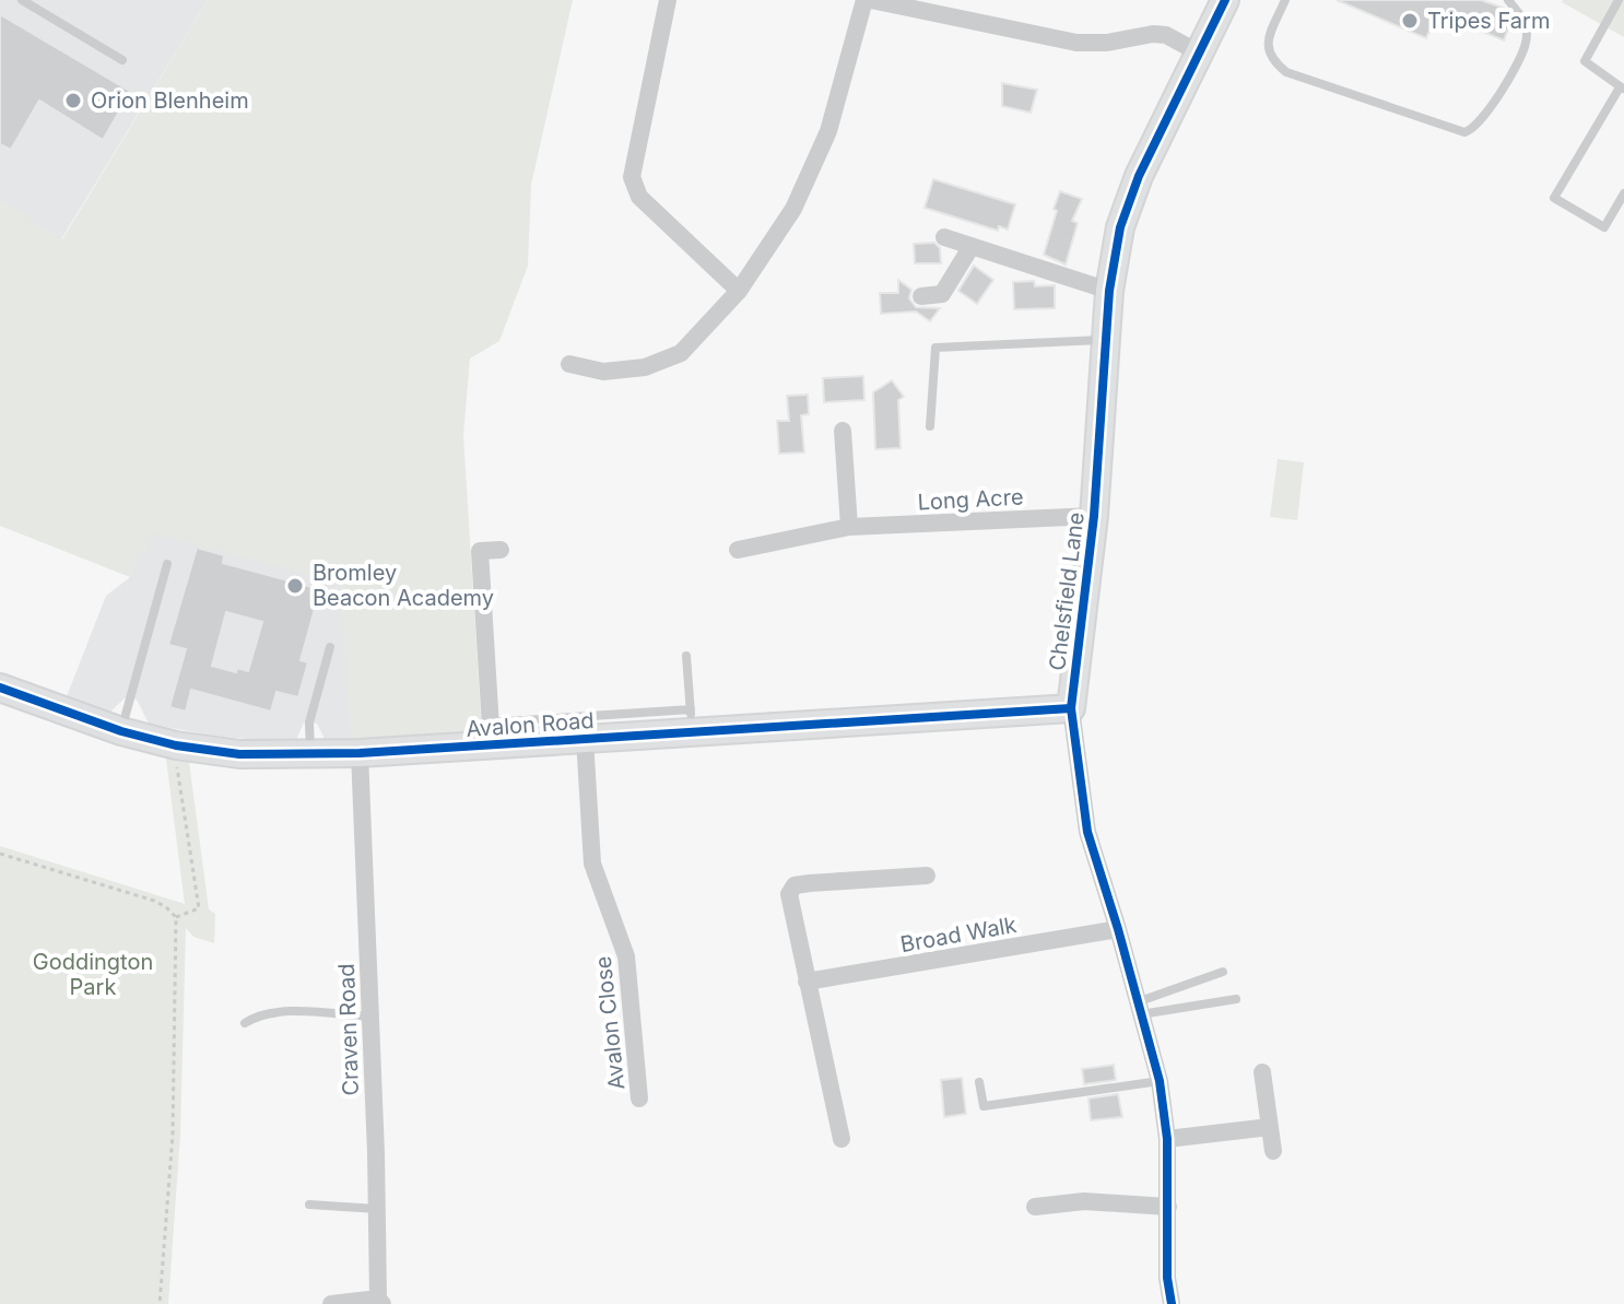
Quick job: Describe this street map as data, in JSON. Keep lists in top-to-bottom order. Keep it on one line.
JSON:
{"streets":{"street":["Long Acre","Chelsfield Lane","Avalon Road","Broad Walk","Avalon Close","Craven Road"]},"crossings":[["Long Acre","Chelsfield Lane"],["Chelsfield Lane","Avalon Road"],["Chelsfield Lane","Broad Walk"],["Avalon Road","Avalon Close"],["Avalon Road","Craven Road"]],"parks":["Goddington Park"],"places":["Tripes Farm","Orion Blenheim","Bromley Beacon Academy"]}
